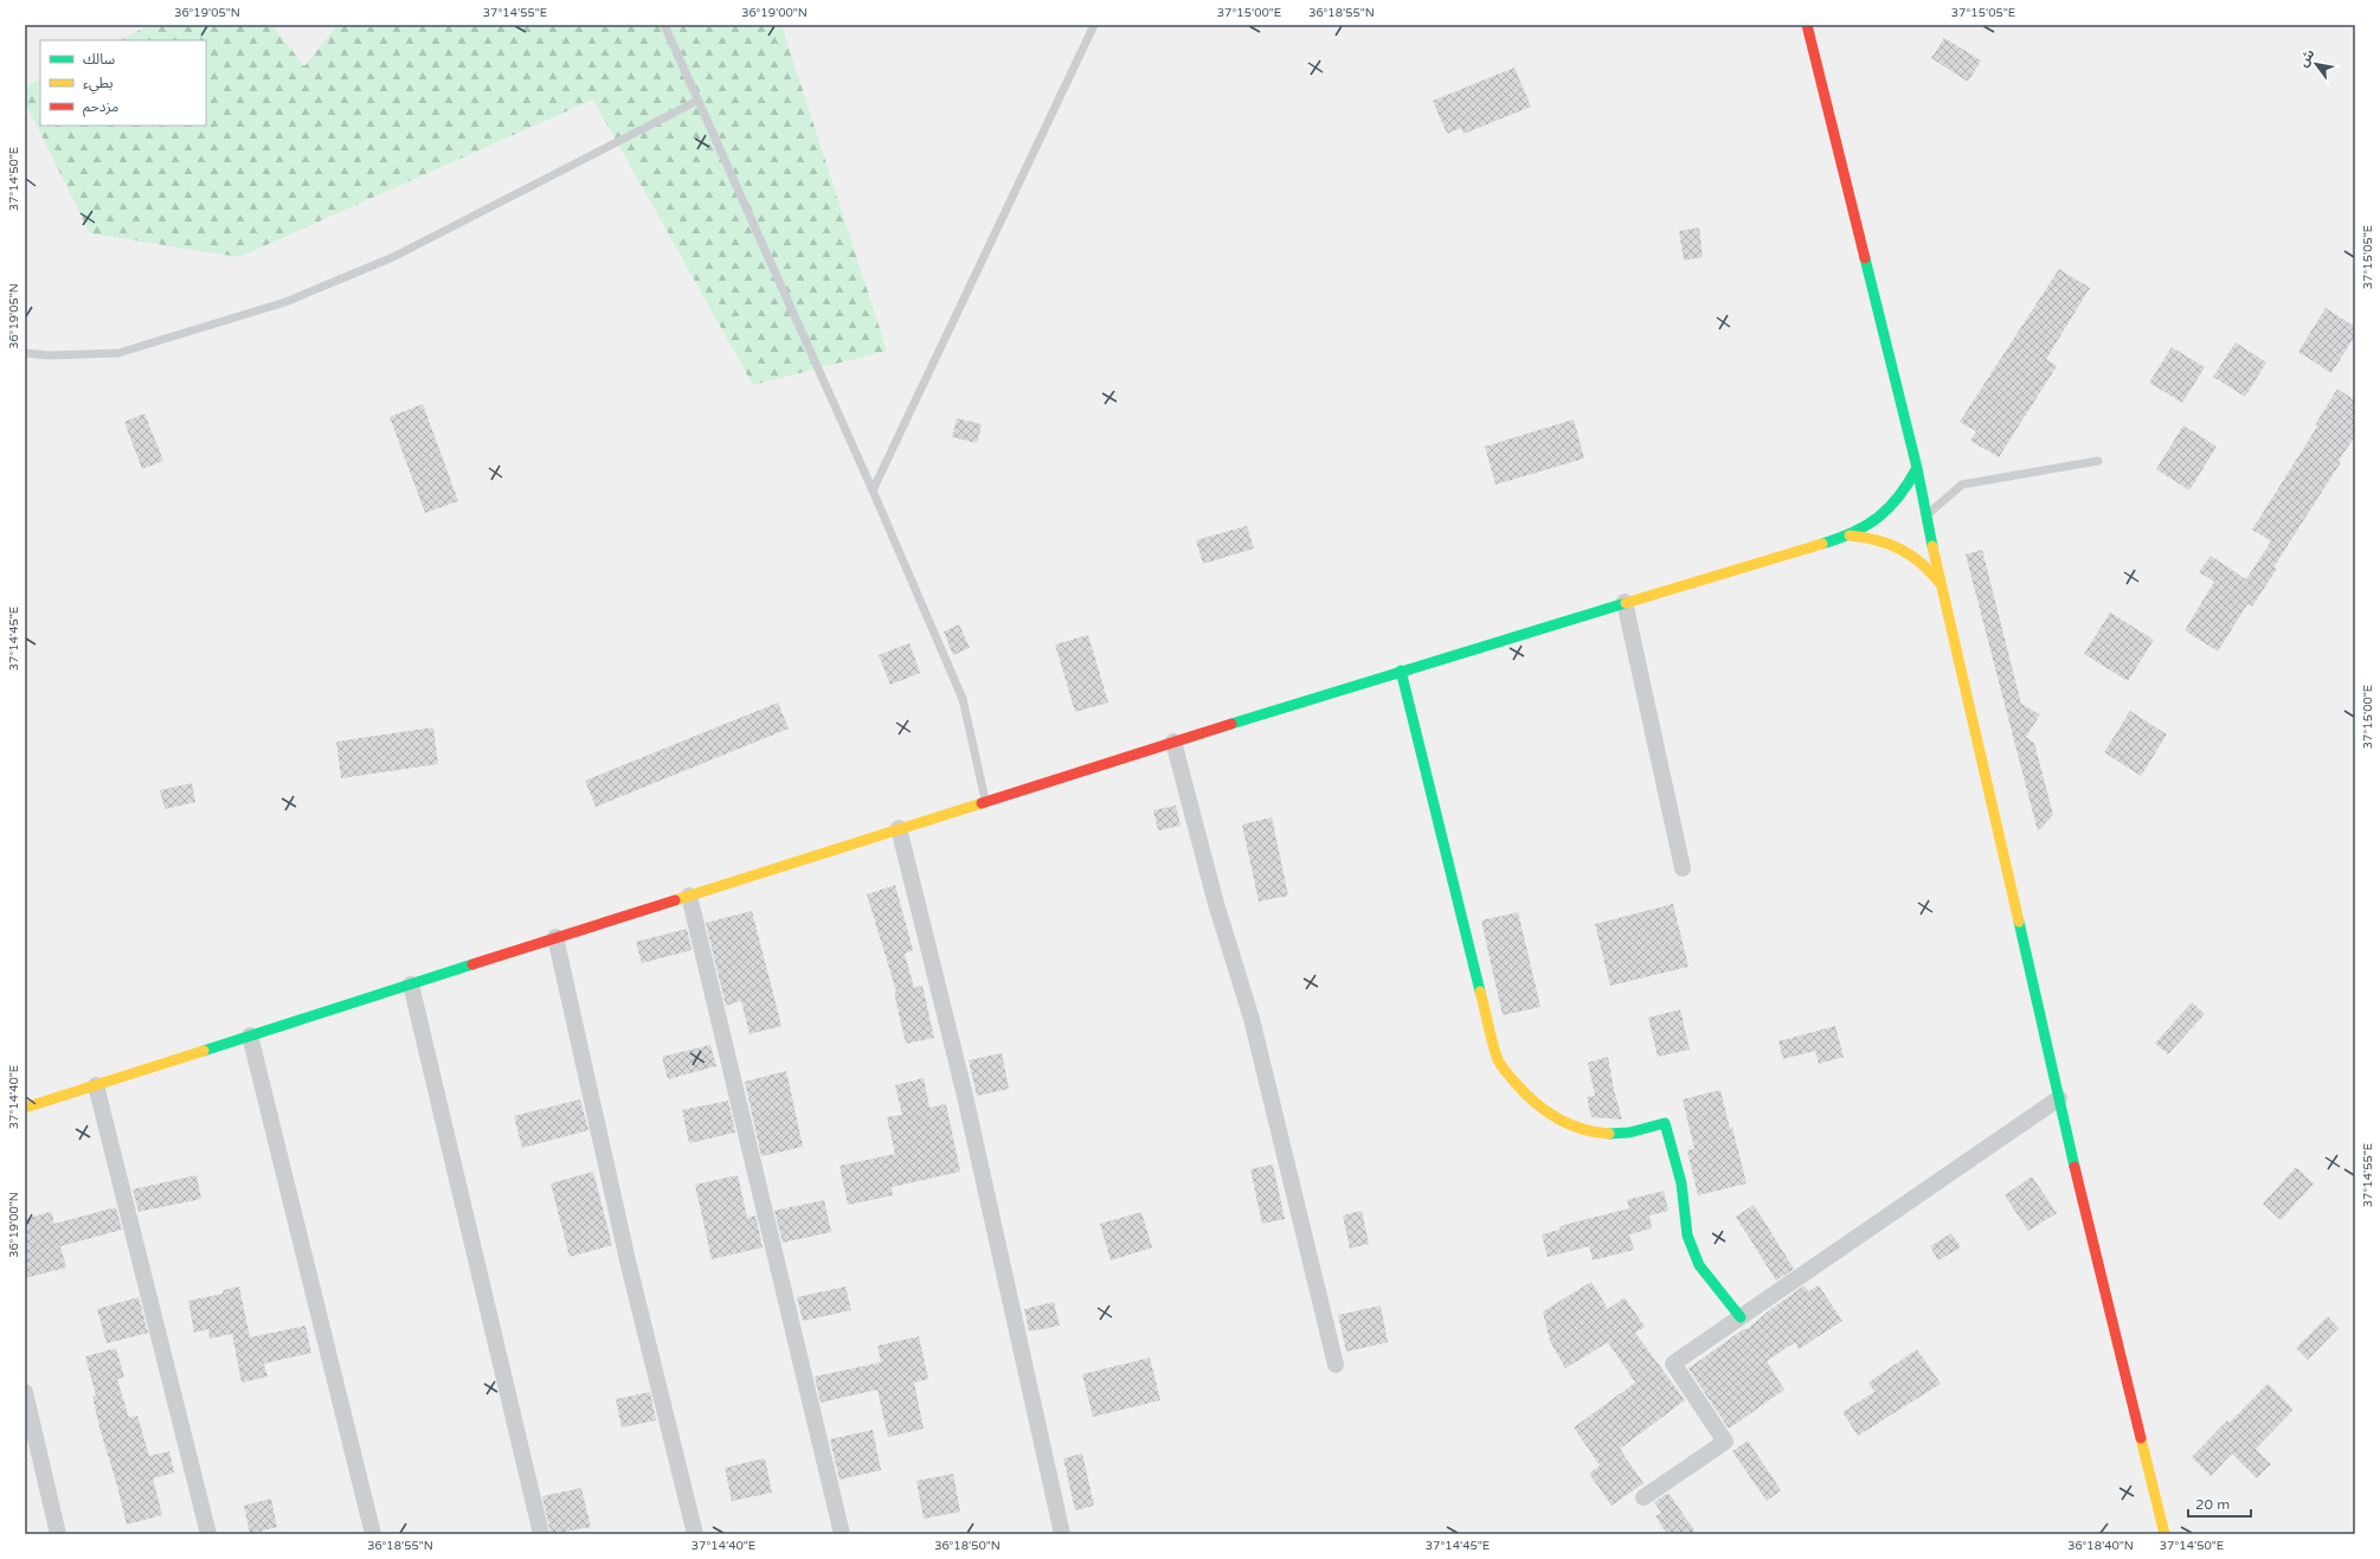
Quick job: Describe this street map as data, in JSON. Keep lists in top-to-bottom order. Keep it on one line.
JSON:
{"legend":["سالك","بطيء","مزدحم"],"scale_bar":"20 m","north":"top left","coordinates":["36°19'05\"N","37°14'55\"E","36°19'00\"N","37°15'00\"E","36°18'55\"N","37°15'05\"E","37°14'50\"E","37°14'45\"E","37°14'40\"E","36°18'50\"N","36°18'40\"N"]}
